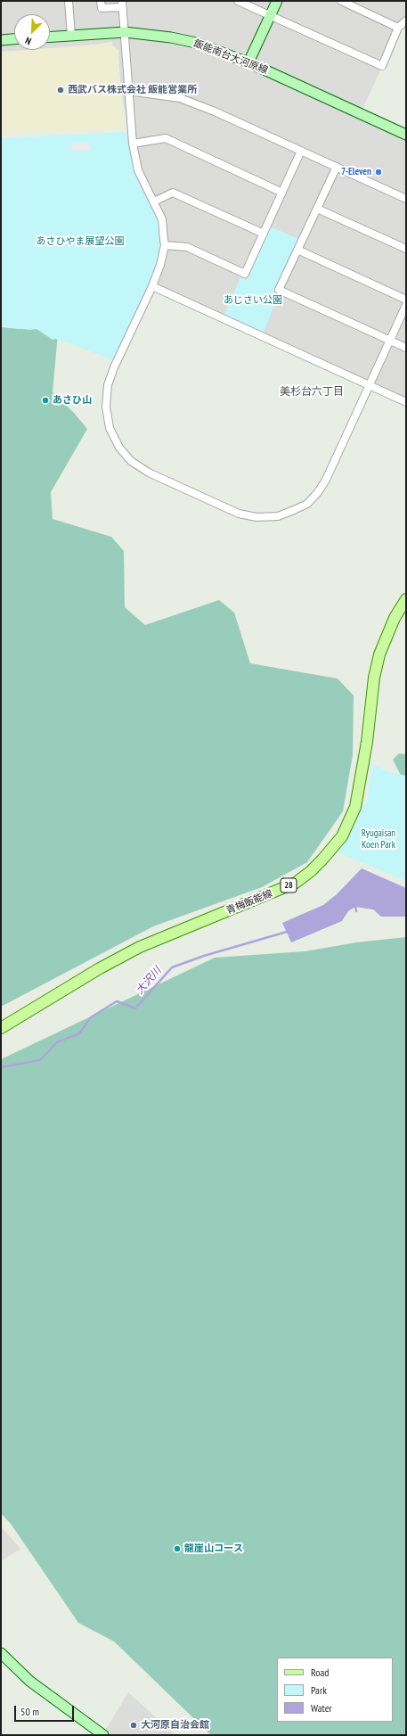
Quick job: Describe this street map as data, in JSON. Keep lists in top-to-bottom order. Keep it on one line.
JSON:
{"streets":{"main road":["28","青梅飯能線"],"street":["飯能南台大河原線"]},"districts":["美杉台六丁目"],"water":["大沢川"],"parks":["あさひやま展望公園","あじさい公園","Ryugaisan Koen Park"],"places":["西武バス株式会社 飯能営業所","7-Eleven","あさひ山","龍崖山コース","大河原自治会館"],"legend":["Road","Park","Water"],"scale_bar":"50 m","north":"bottom left"}
